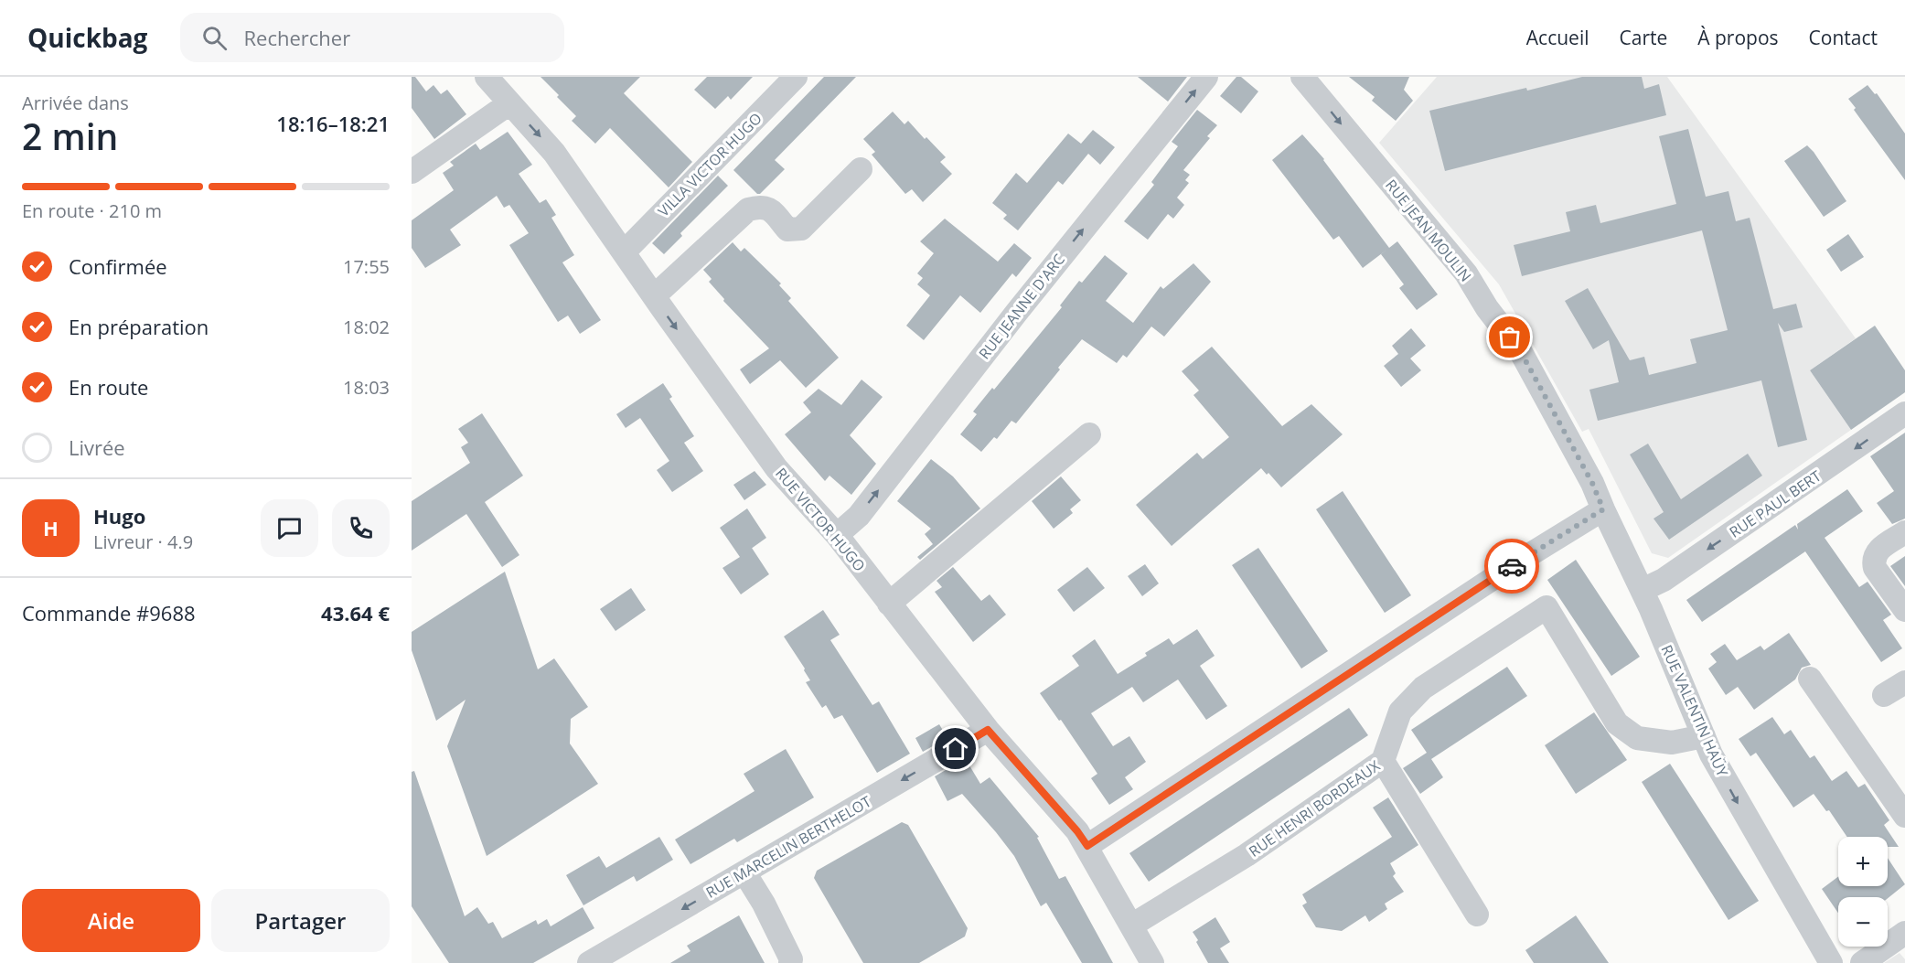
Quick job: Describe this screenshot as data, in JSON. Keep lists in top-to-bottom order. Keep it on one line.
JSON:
{"streets":{"street":["VILLA VICTOR HUGO","RUE JEAN MOULIN","RUE JEANNE D'ARC","RUE PAUL BERT","RUE VICTOR HUGO","RUE VALENTIN HAÜY","RUE HENRI BORDEAUX","RUE MARCELIN BERTHELOT"]},"crossings":[["VILLA VICTOR HUGO","RUE VICTOR HUGO"],["RUE JEAN MOULIN","RUE VALENTIN HAÜY"],["RUE JEANNE D'ARC","RUE VICTOR HUGO"],["RUE PAUL BERT","RUE VALENTIN HAÜY"],["RUE VICTOR HUGO","RUE HENRI BORDEAUX"],["RUE VICTOR HUGO","RUE MARCELIN BERTHELOT"],["RUE VALENTIN HAÜY","RUE HENRI BORDEAUX"]],"one_way":["RUE JEAN MOULIN","RUE PAUL BERT","RUE VICTOR HUGO","RUE MARCELIN BERTHELOT"],"page":{"header":"Quickbag","search":"Rechercher","nav":["Accueil","Carte","À propos","Contact"],"heading":["2 min","Arrivée dans","18:16–18:21"],"panel":["Hugo","Livreur · 4.9","Commande #9688","43.64 €"],"bar":"En route · 210 m","list":[["Confirmée","17:55"],["En préparation","18:02"],["En route","18:03"],"Livrée"],"round":"H","map_buttons":["+","−"],"buttons":["Aide","Partager"]}}
